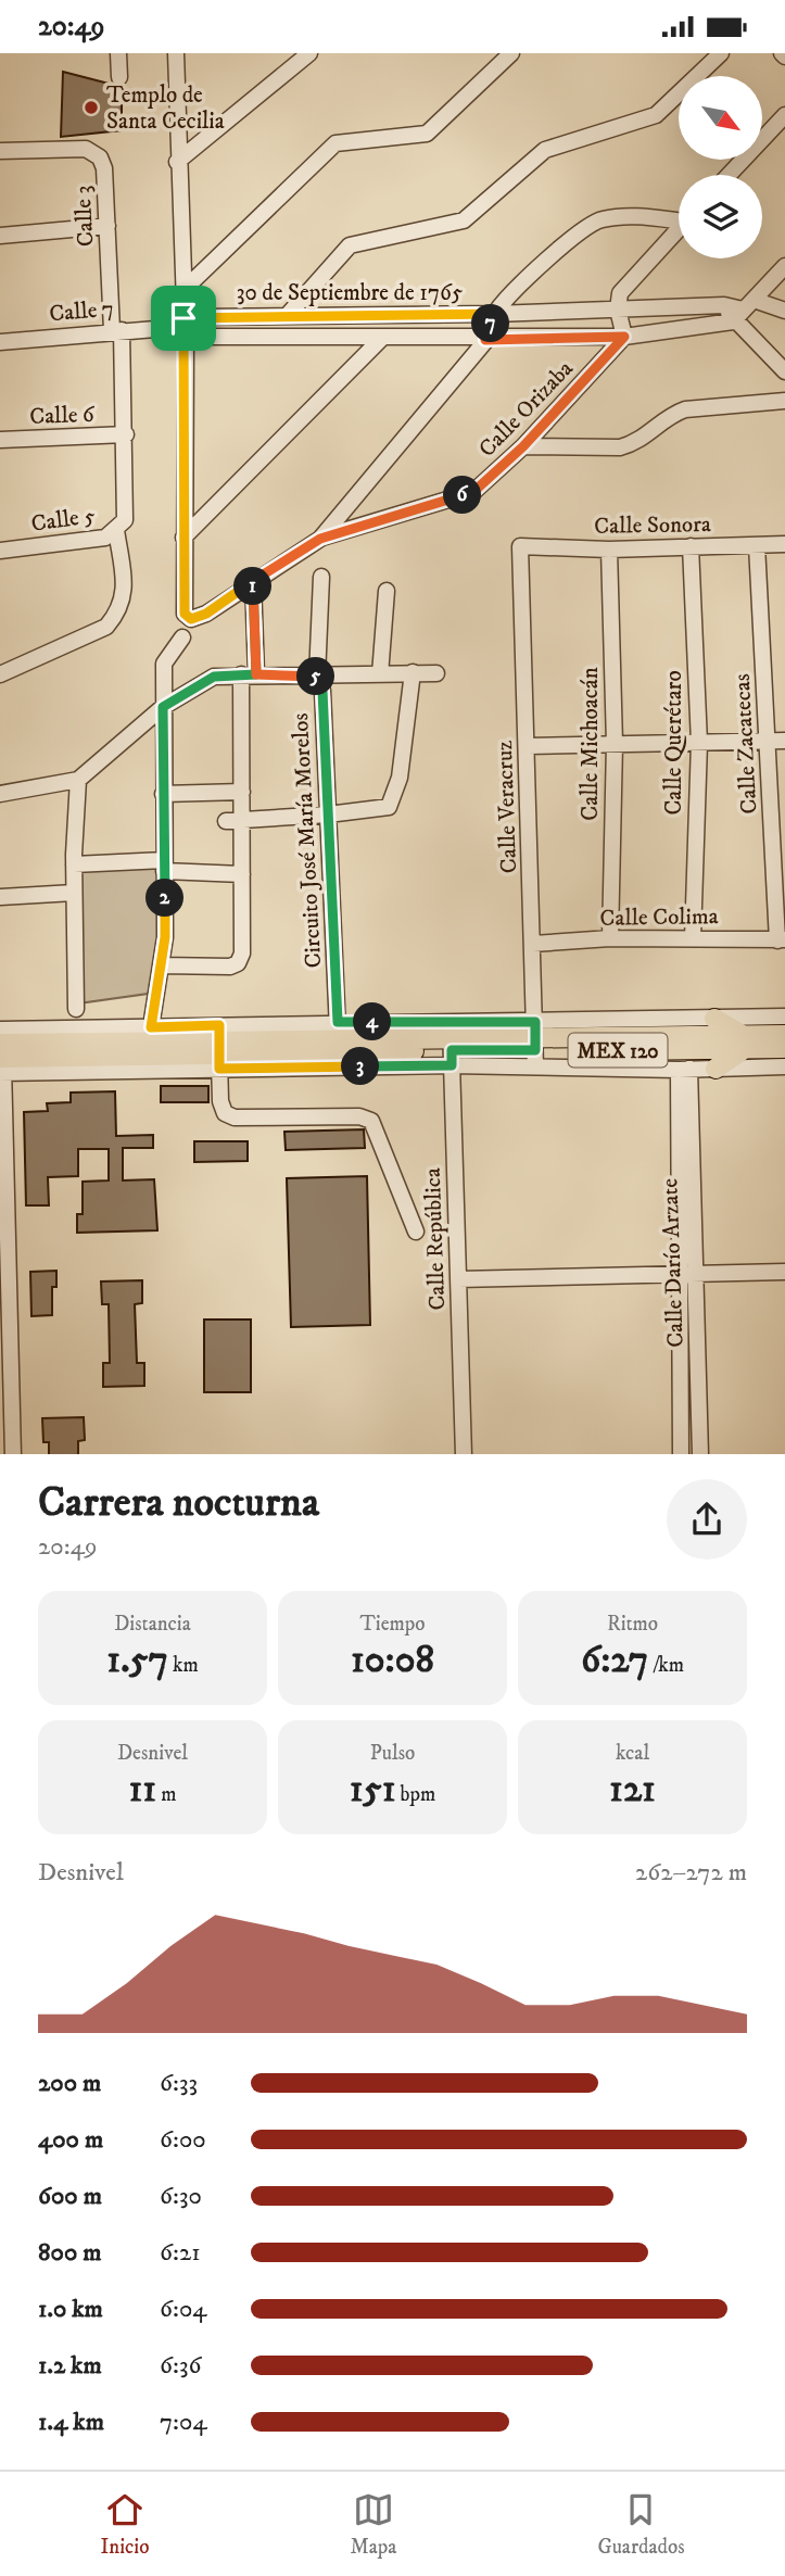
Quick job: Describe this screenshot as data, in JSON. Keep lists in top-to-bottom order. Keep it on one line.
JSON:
{"streets":{"main road":["MEX 120"],"street":["Calle 3","30 de Septiembre de 1765","Calle 7","Calle Orizaba","Calle 6","Calle 5","Calle Sonora","Calle Querétaro","Calle Michoacán","Calle Zacatecas","Calle Veracruz","Circuito José María Morelos","Calle Colima","Calle República","Calle Darío Arzate"]},"crossings":[["Calle 3","Calle 7"],["Calle 3","Calle 6"],["Calle 3","Calle 5"],["30 de Septiembre de 1765","Calle 7"],["30 de Septiembre de 1765","Calle Orizaba"],["Calle Sonora","Calle Querétaro"],["Calle Sonora","Calle Michoacán"],["Calle Sonora","Calle Zacatecas"],["Calle Sonora","Calle Veracruz"],["Calle Querétaro","Calle Colima"],["Calle Michoacán","Calle Colima"],["Calle Zacatecas","Calle Colima"],["Calle Veracruz","Calle Colima"],["Calle Veracruz","MEX 120"],["Circuito José María Morelos","MEX 120"],["MEX 120","Calle República"]],"places":["Templo de Santa Cecilia"],"north":"bottom right","page":{"status":"20:49","pins":["7","6","1","5","2","4","3"],"heading":["Carrera nocturna","20:49"],"stats":[["Distancia","1.57 km"],["Tiempo","10:08"],["Ritmo","6:27 /km"],["Desnivel","11 m"],["Pulso","151 bpm"],["kcal","121"]],"chart":["Desnivel","262–272 m"],"list":[{"name":"200 m","note":"6:33"},{"name":"400 m","note":"6:00"},{"name":"600 m","note":"6:30"},{"name":"800 m","note":"6:21"},{"name":"1.0 km","note":"6:04"},{"name":"1.2 km","note":"6:36"},{"name":"1.4 km","note":"7:04"}],"tabs":["Inicio","Mapa","Guardados"]}}
